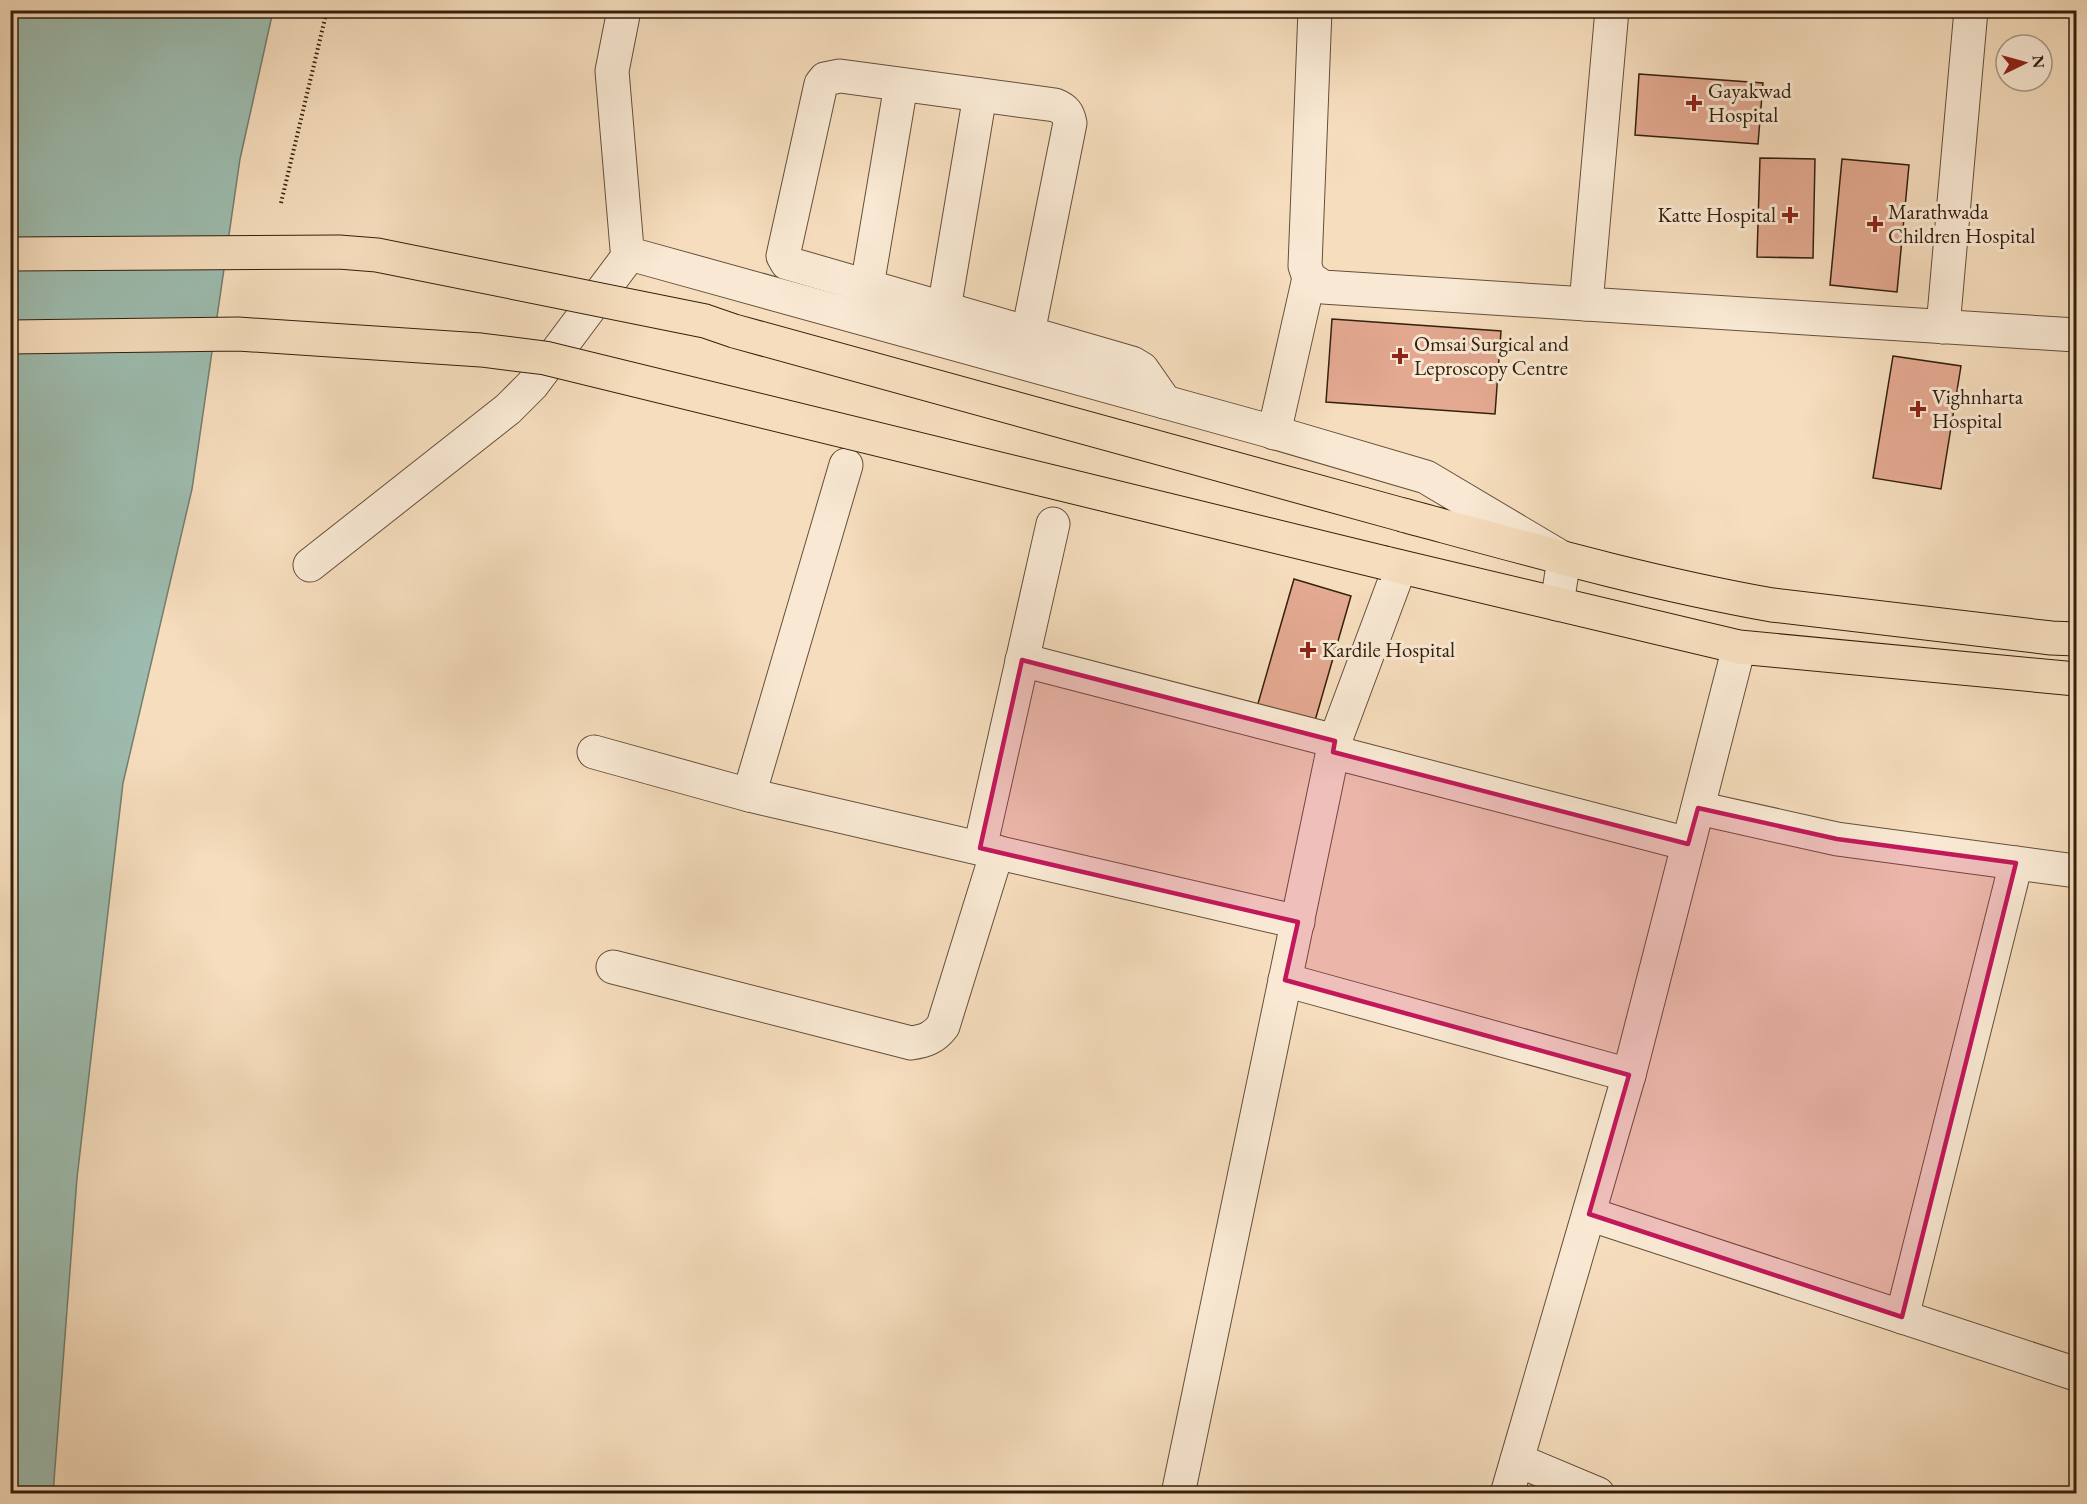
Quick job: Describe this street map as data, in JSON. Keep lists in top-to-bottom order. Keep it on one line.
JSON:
{"places":{"health":["Gayakwad Hospital","Katte Hospital","Marathwada Children Hospital","Omsai Surgical and Leproscopy Centre","Vighnharta Hospital","Kardile Hospital"]},"north":"right"}
